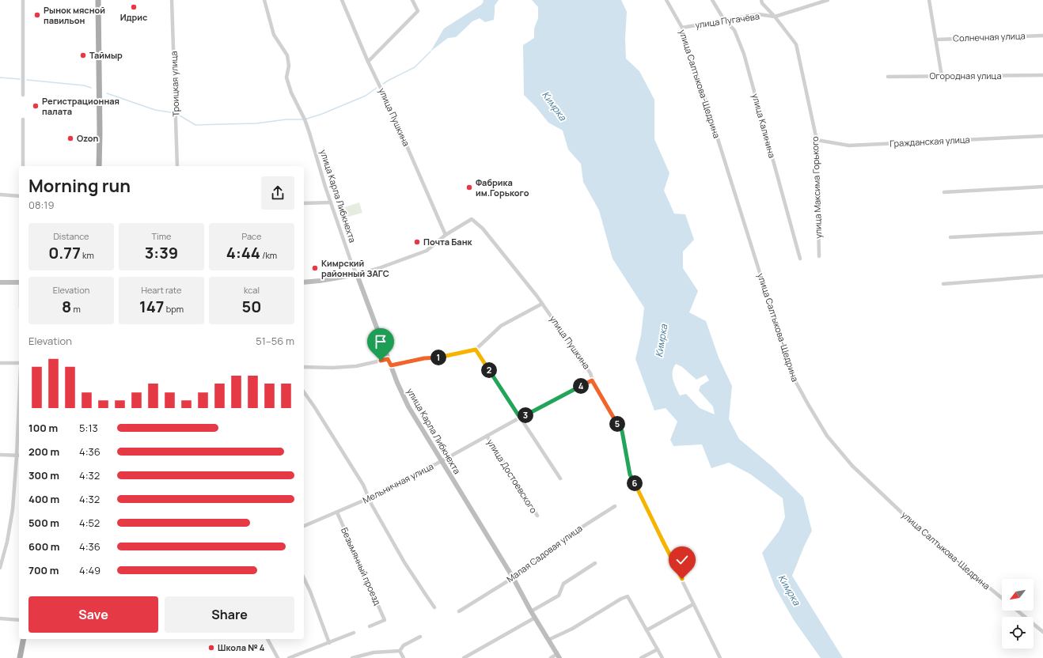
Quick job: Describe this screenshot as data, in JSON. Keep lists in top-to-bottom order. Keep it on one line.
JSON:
{"streets":{"street":["улица Пугачёва","Солнечная улица","Огородная улица","Троицкая улица","улица Салтыкова-Щедрина","улица Пушкина","улица Калинина","Гражданская улица","улица Максима Горького","улица Карла Либкнехта","улица Достоевского","Мельничная улица","Малая Садовая улица","Безымянный проезд"]},"crossings":[["улица Пугачёва","улица Салтыкова-Щедрина"],["улица Пугачёва","улица Калинина"],["улица Пугачёва","улица Максима Горького"],["улица Пушкина","Мельничная улица"],["Гражданская улица","улица Максима Горького"],["улица Карла Либкнехта","Мельничная улица"],["улица Карла Либкнехта","Малая Садовая улица"],["улица Достоевского","Мельничная улица"],["Мельничная улица","Безымянный проезд"]],"water":["Кимрка"],"places":["Идрис","Рынок мясной павильон","Таймыр","Регистрационная палата","Ozon","Фабрика им.Горького","Почта Банк","Кимрский районный ЗАГС","Школа № 4"],"north":"bottom left","page":{"heading":["Morning run","08:19"],"stats":[["Distance","0.77 km"],["Time","3:39"],["Pace","4:44 /km"],["Elevation","8 m"],["Heart rate","147 bpm"],["kcal","50"]],"chart":["Elevation","51–56 m"],"pins":["1","2","4","3","5","6"],"list":[{"name":"100 m","note":"5:13"},{"name":"200 m","note":"4:36"},{"name":"300 m","note":"4:32"},{"name":"400 m","note":"4:32"},{"name":"500 m","note":"4:52"},{"name":"600 m","note":"4:36"},{"name":"700 m","note":"4:49"}],"buttons":["Save","Share"]}}
